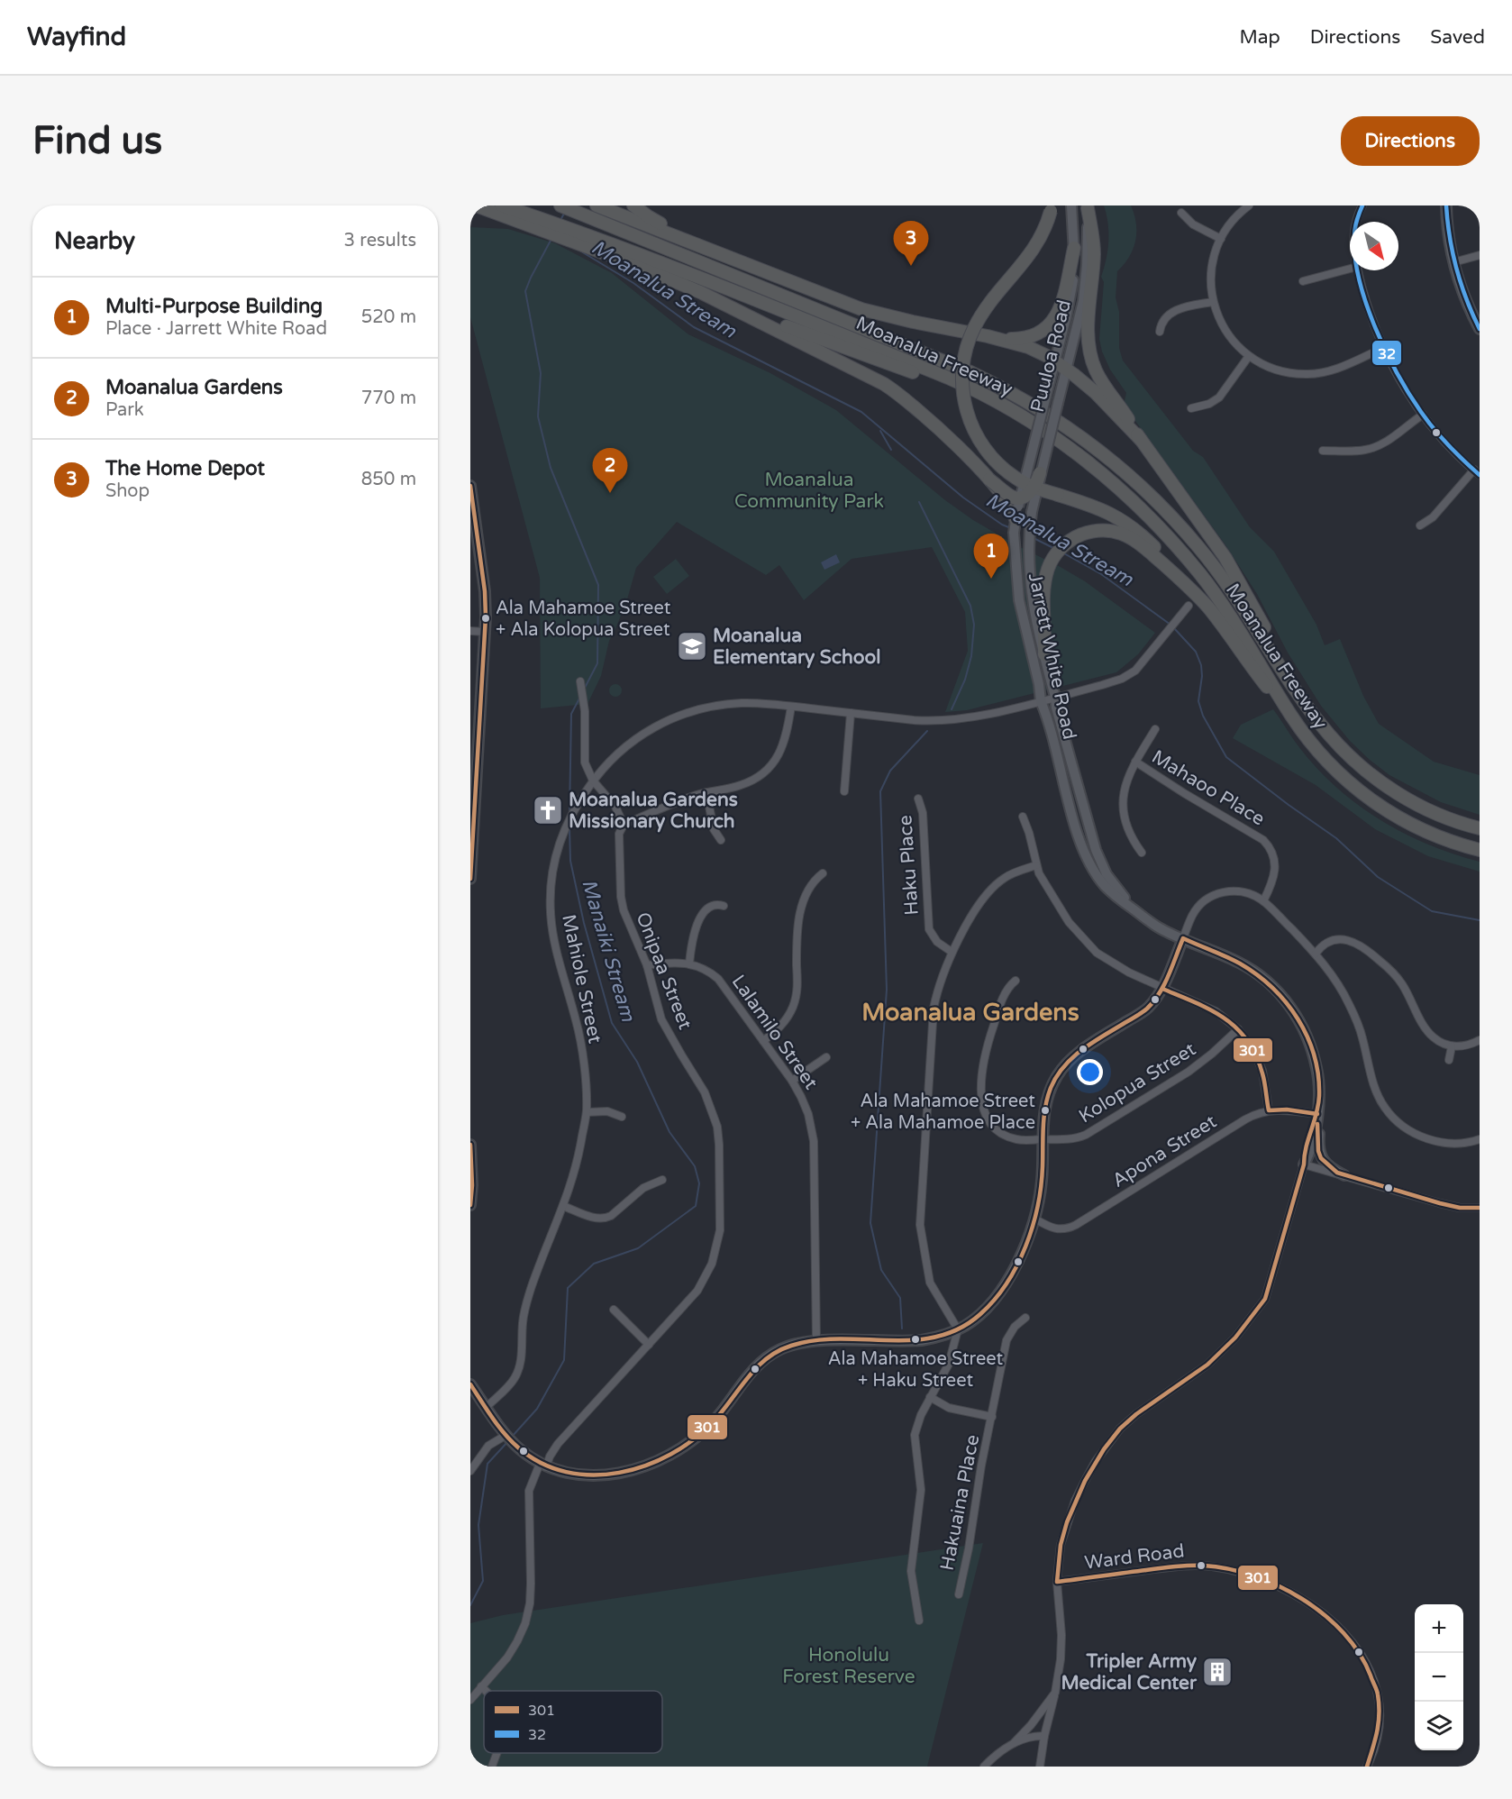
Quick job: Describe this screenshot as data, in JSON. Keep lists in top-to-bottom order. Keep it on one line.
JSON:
{"streets":{"highway":["Moanalua Freeway"],"street":["Puuloa Road","Jarrett White Road","Mahaoo Place","Haku Place","Onipaa Street","Mahiole Street","Lalamilo Street","Kolopua Street","Apona Street","Hakuaina Place","Ward Road"]},"crossings":[["Puuloa Road","Jarrett White Road"],["Jarrett White Road","Mahiole Street"],["Jarrett White Road","Apona Street"],["Jarrett White Road","Ward Road"],["Onipaa Street","Lalamilo Street"]],"districts":["Moanalua Gardens"],"water":["Moanalua Stream","Manaiki Stream"],"parks":["Moanalua Community Park","Honolulu Forest Reserve"],"places":{"other":["Ala Mahamoe Street + Ala Kolopua Street","Ala Mahamoe Street + Ala Mahamoe Place","Ala Mahamoe Street + Haku Street"],"school or university":["Moanalua Elementary School"],"church":["Moanalua Gardens Missionary Church"],"building":["Tripler Army Medical Center"]},"lines":["transit line 32","transit line 301"],"legend":["301","32"],"north":"bottom right","page":{"header":"Wayfind","nav":["Map","Directions","Saved"],"buttons":"Directions","title":"Find us","heading":["Nearby","3 results"],"pins":["3","2","1"],"list":[{"mark":"1","name":"Multi-Purpose Building","note":"Place · Jarrett White Road","value":"520 m"},{"mark":"2","name":"Moanalua Gardens","note":"Park","value":"770 m"},{"mark":"3","name":"The Home Depot","note":"Shop","value":"850 m"}],"map_buttons":["+","−"]}}
